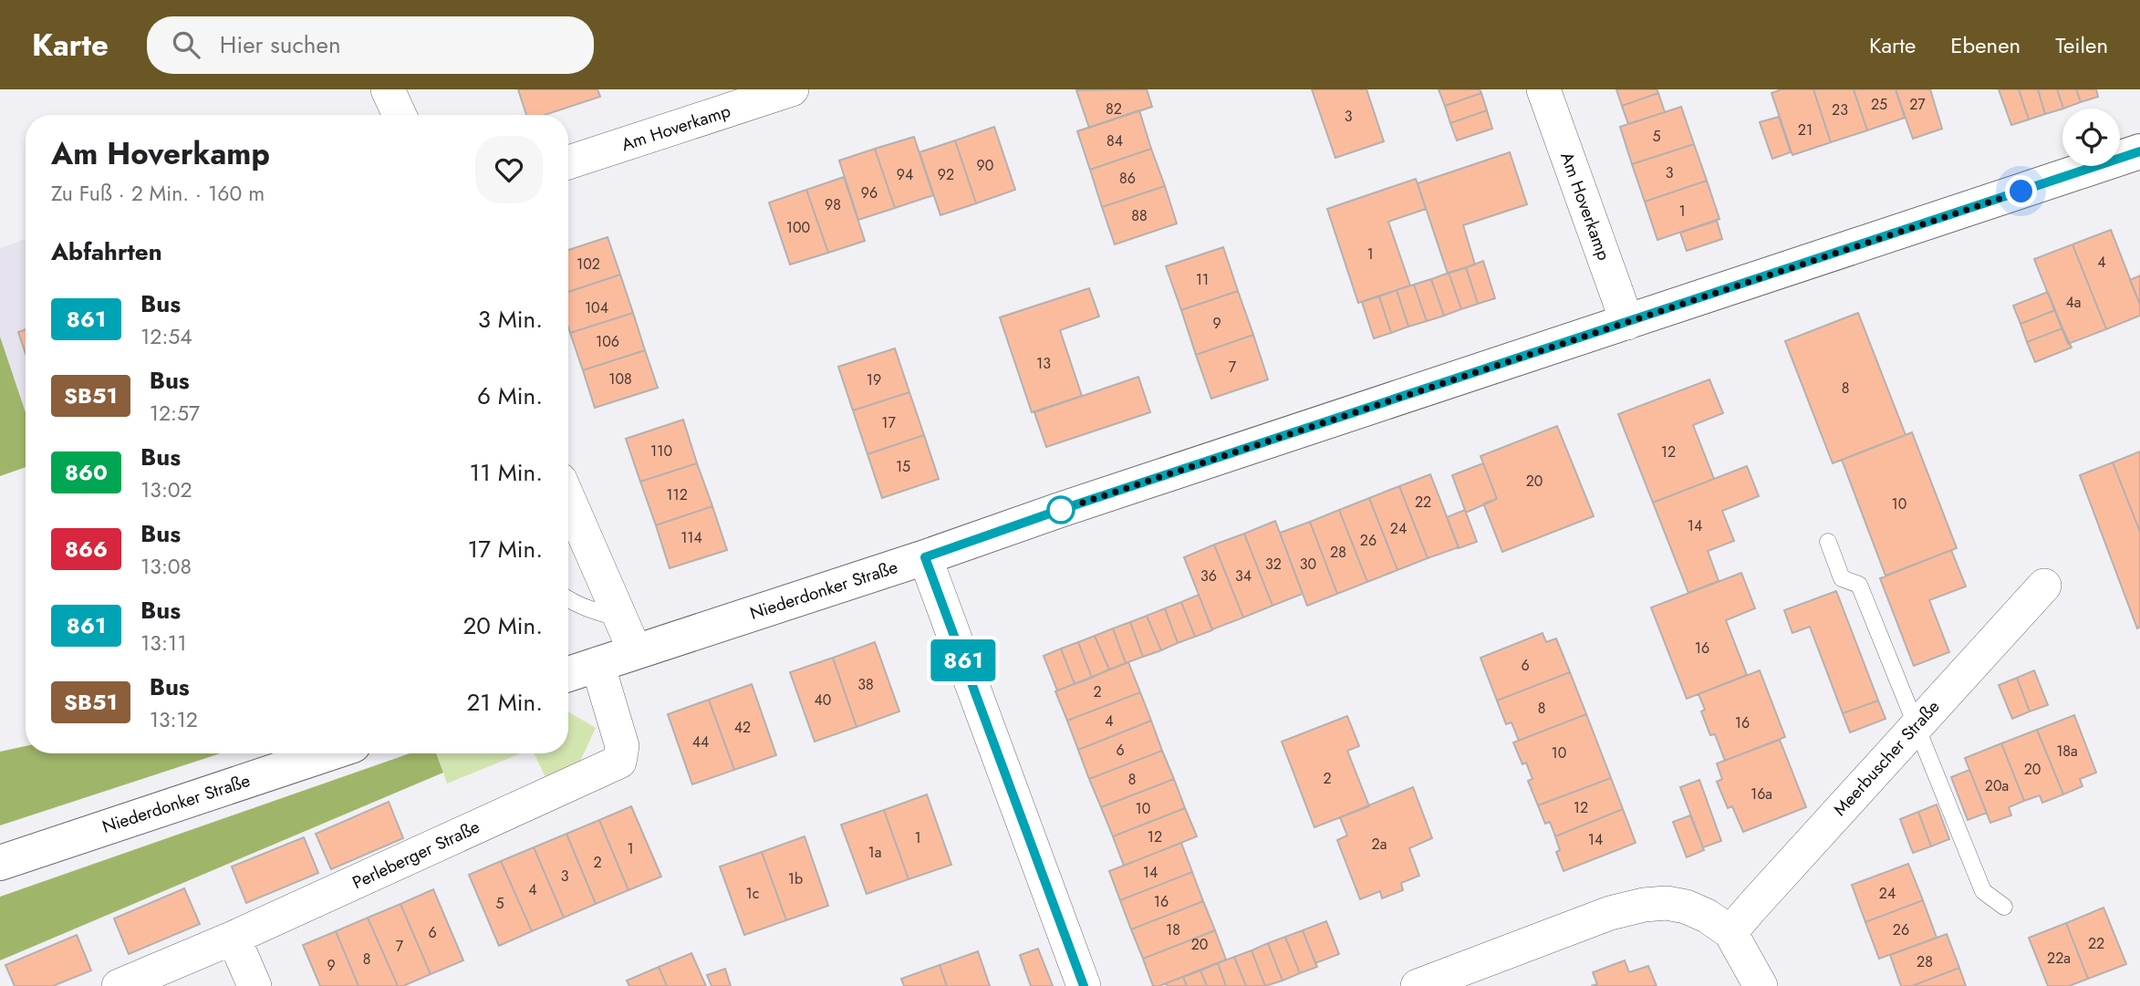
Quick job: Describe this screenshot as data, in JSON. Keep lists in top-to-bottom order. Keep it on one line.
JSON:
{"streets":{"street":["Am Hoverkamp","Niederdonker Straße","Meerbuscher Straße","Perleberger Straße"]},"crossings":[["Am Hoverkamp","Niederdonker Straße"],["Niederdonker Straße","Perleberger Straße"]],"lines":["bus line 861"],"house_numbers":["25","27","82","23","3","21","5","84","90","3","94","92","86","96","98","1","88","100","1","4","102","11","4a","104","9","106","13","7","108","19","8","17","110","12","15","20","112","22","10","14","24","114","26","28","32","30","36","34","16","6","38","2","40","8","4","16","42","44","6","18a","10","20","2","8","20a","16a","12","10","12","1","14","2a","1","1a","2","14","3","1b","4","1c","24","16","5","18","26","6","22","20","7","22a","8","28","9"],"page":{"header":"Karte","search":"Hier suchen","nav":["Karte","Ebenen","Teilen"],"on_map":"861","heading":[["Am Hoverkamp","Zu Fuß · 2 Min. · 160 m"],"Abfahrten"],"list":[{"mark":"861","name":"Bus","note":"12:54","value":"3 Min."},{"mark":"SB51","name":"Bus","note":"12:57","value":"6 Min."},{"mark":"860","name":"Bus","note":"13:02","value":"11 Min."},{"mark":"866","name":"Bus","note":"13:08","value":"17 Min."},{"mark":"861","name":"Bus","note":"13:11","value":"20 Min."},{"mark":"SB51","name":"Bus","note":"13:12","value":"21 Min."}]}}
